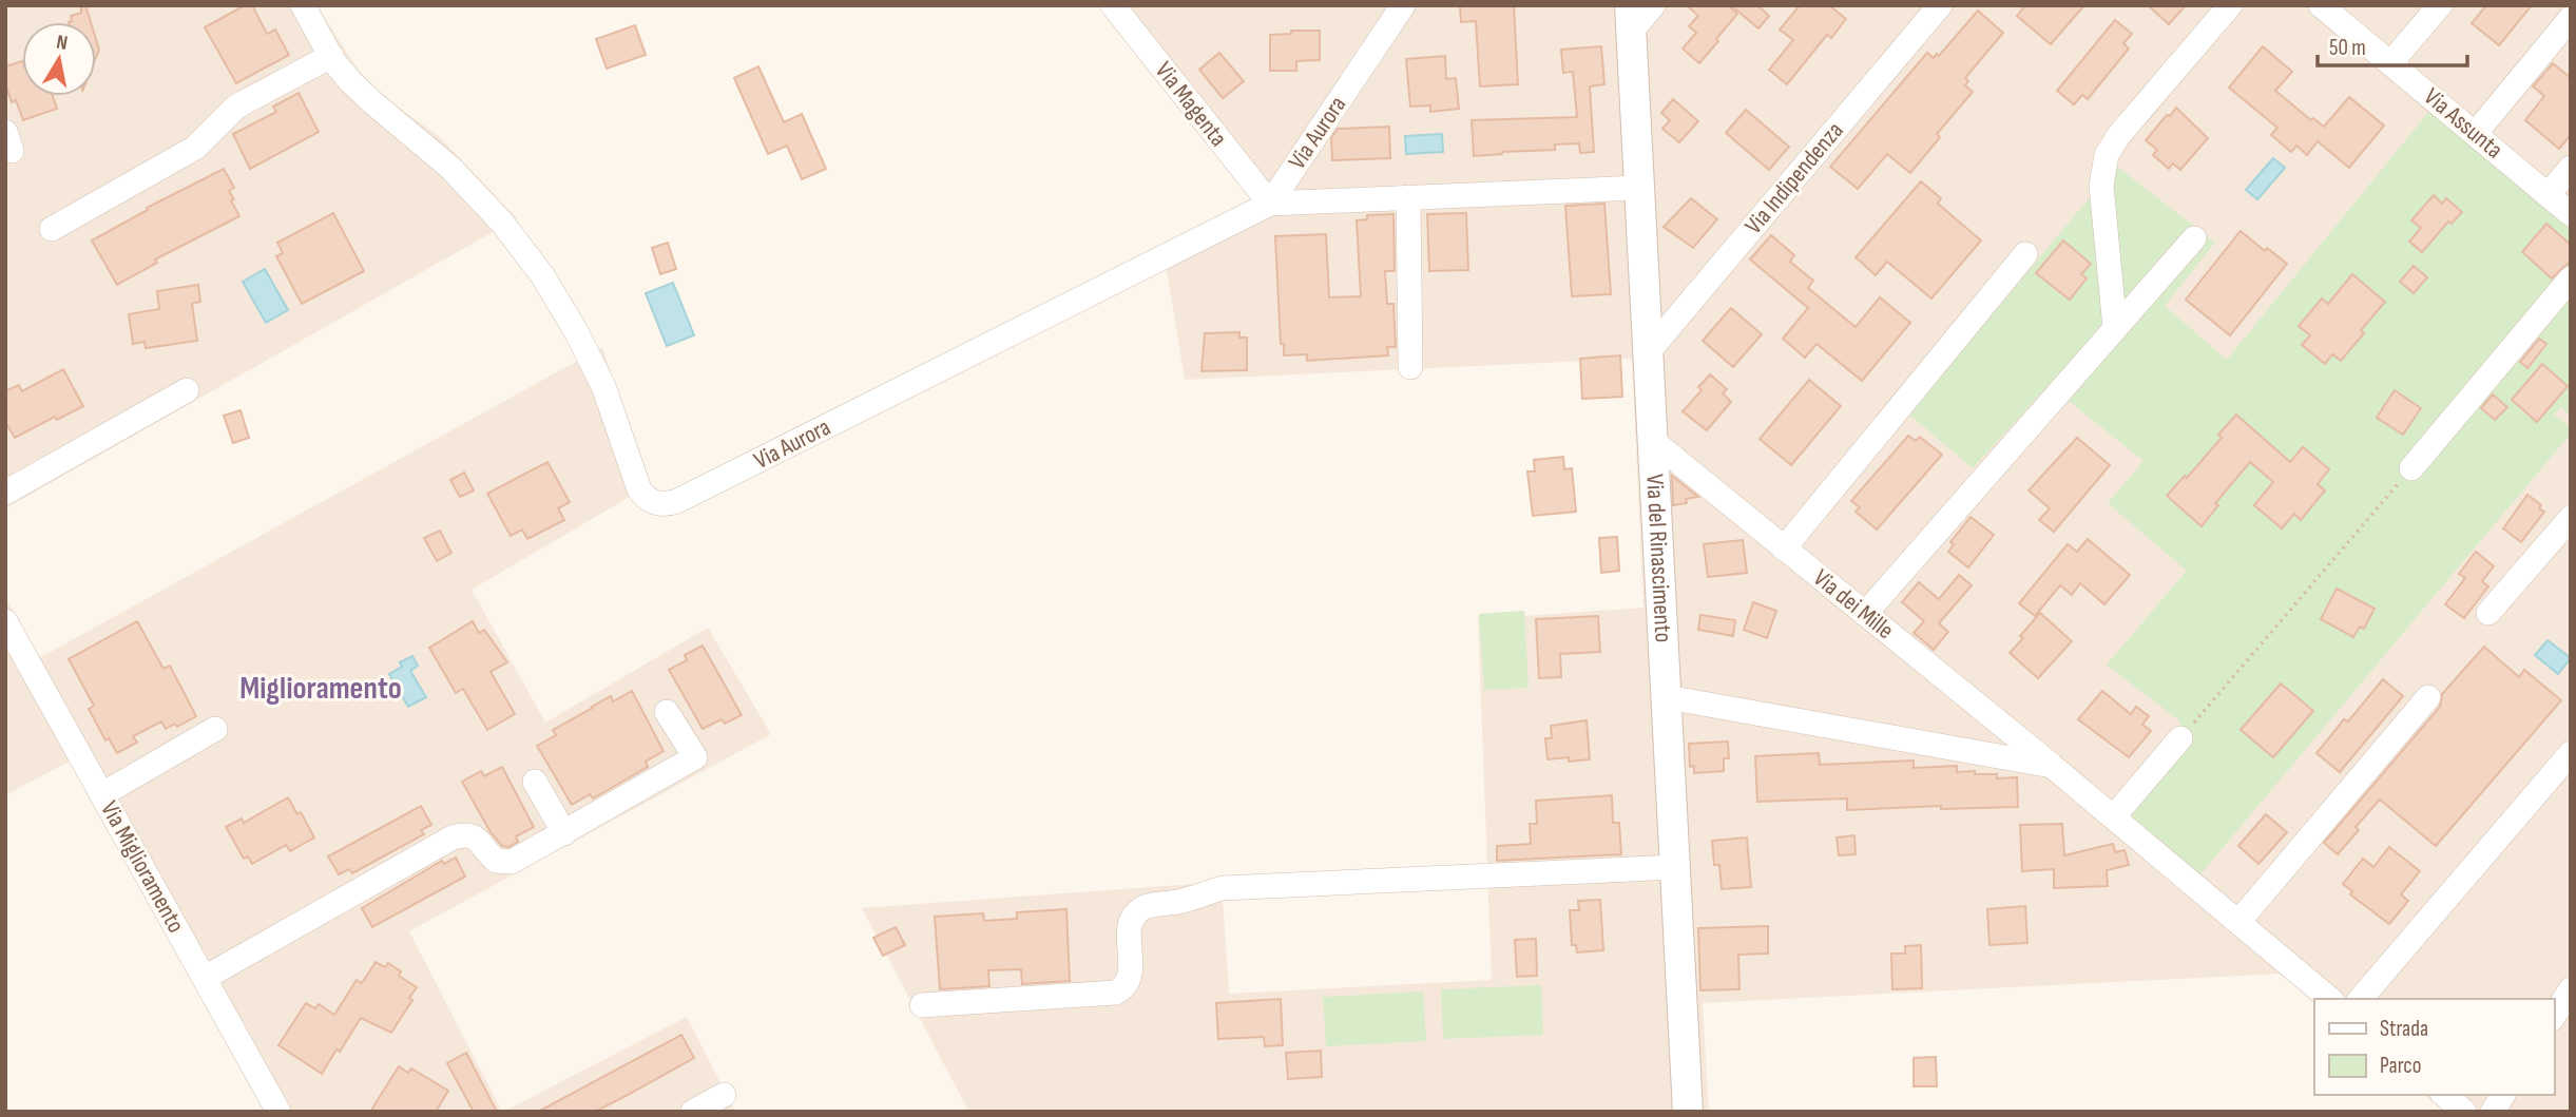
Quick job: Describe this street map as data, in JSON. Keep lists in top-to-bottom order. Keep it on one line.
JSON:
{"streets":{"street":["Via Magenta","Via Assunta","Via Aurora","Via Indipendenza","Via del Rinascimento","Via dei Mille","Via Miglioramento"]},"crossings":[["Via Magenta","Via Aurora"],["Via Indipendenza","Via del Rinascimento"],["Via del Rinascimento","Via dei Mille"]],"districts":["Miglioramento"],"legend":["Strada","Parco"],"scale_bar":"50 m","north":"top"}
